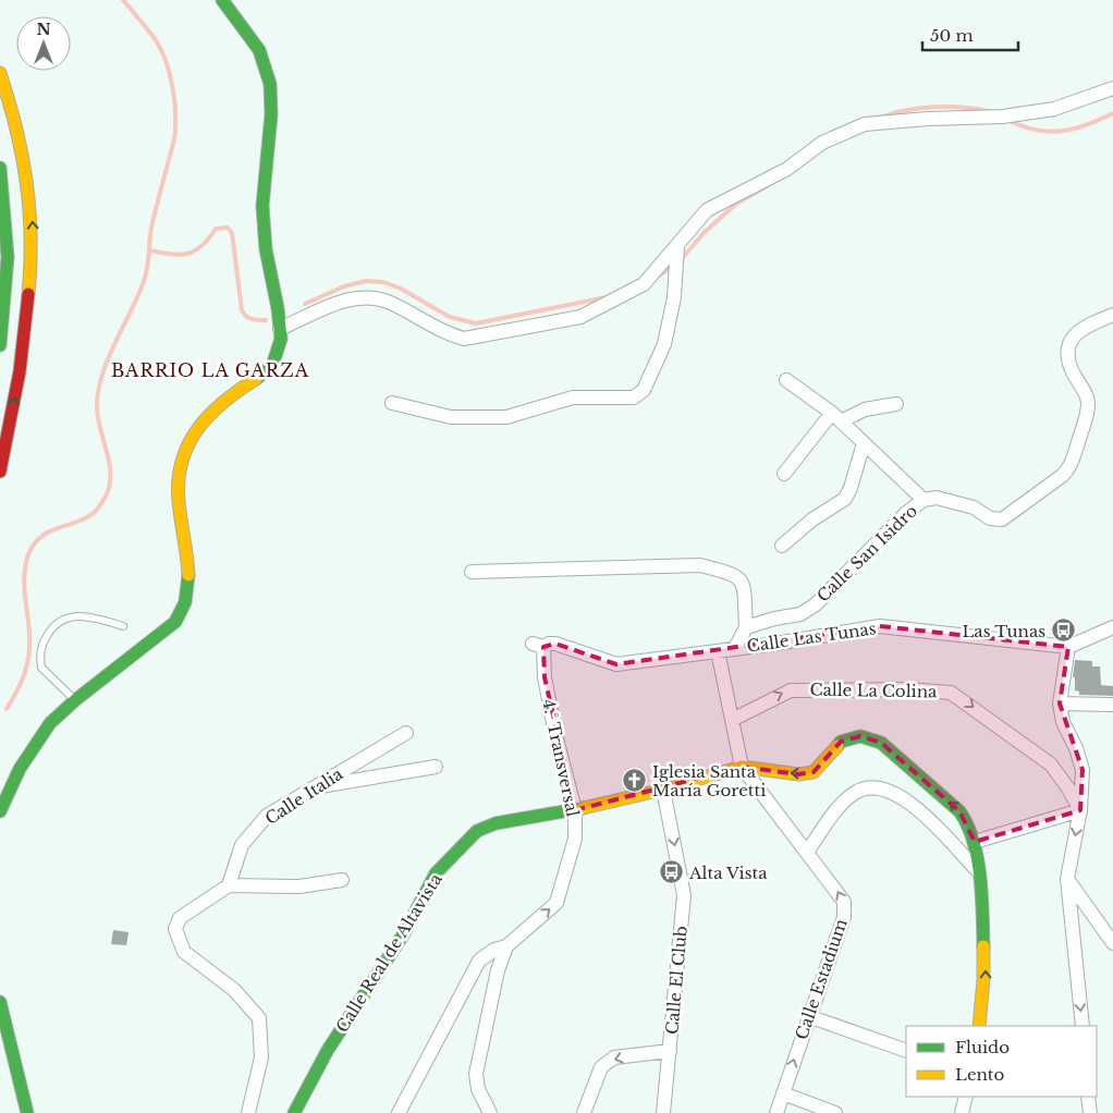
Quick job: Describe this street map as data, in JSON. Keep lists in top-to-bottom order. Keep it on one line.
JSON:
{"streets":{"main road":["Calle Real de Altavista"],"street":["Calle San Isidro","Calle Las Tunas","Calle La Colina","4.° Transversal","Calle Italia","Calle Estadium","Calle El Club"]},"crossings":[["Calle Las Tunas","4.° Transversal"],["Calle Las Tunas","Calle Estadium"],["Calle La Colina","Calle Estadium"],["4.° Transversal","Calle Real de Altavista"],["Calle Real de Altavista","Calle Estadium"],["Calle Real de Altavista","Calle El Club"]],"one_way":["Calle La Colina","Calle Estadium","Calle El Club"],"districts":["BARRIO LA GARZA"],"places":{"bus stop":["Las Tunas","Alta Vista"],"church":["Iglesia Santa María Goretti"]},"legend":["Fluido","Lento"],"scale_bar":"50 m","north":"top"}
